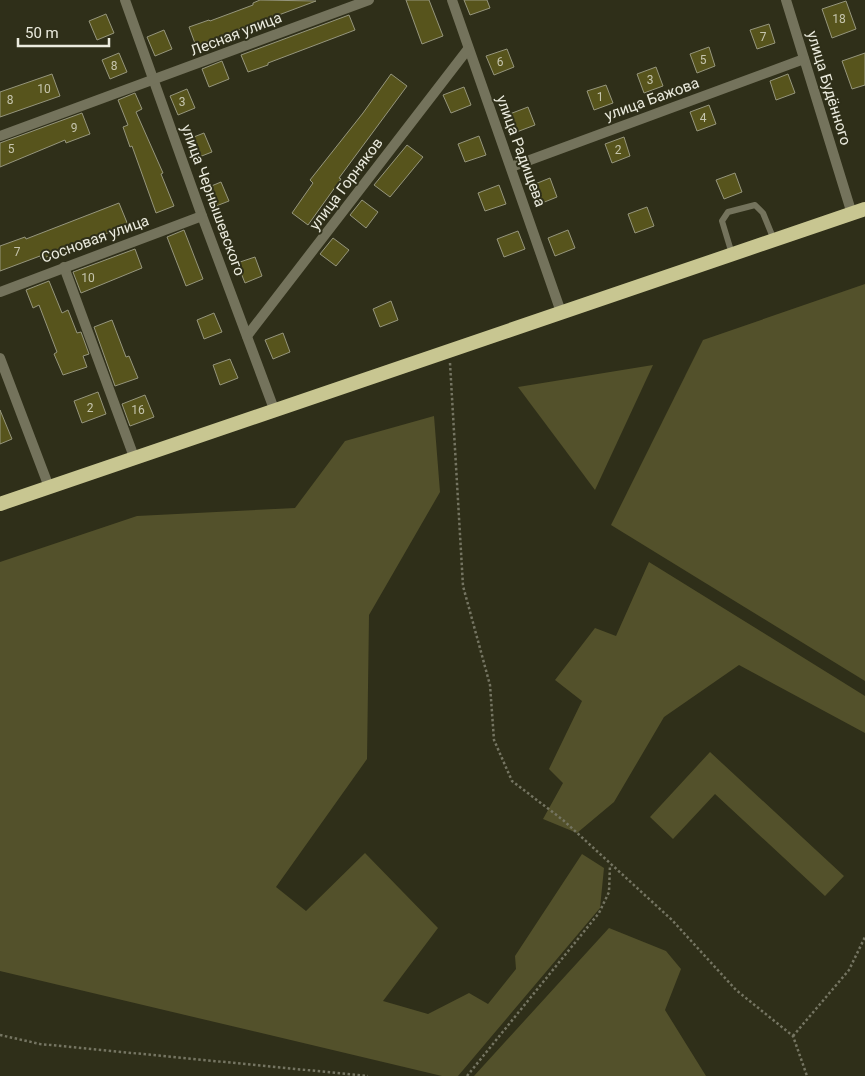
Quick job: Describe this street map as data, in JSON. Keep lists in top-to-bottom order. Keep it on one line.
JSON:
{"streets":{"street":["Лесная улица","улица Будённого","улица Бажова","улица Радищева","улица Горняков","улица Чернышевского","Сосновая улица"]},"crossings":[["Лесная улица","улица Чернышевского"],["улица Будённого","улица Бажова"],["улица Бажова","улица Радищева"],["улица Радищева","улица Горняков"],["улица Горняков","улица Чернышевского"],["улица Чернышевского","Сосновая улица"]],"house_numbers":["18","7","5","6","8","3","10","1","8","3","4","9","5","2","7","10","2","16"],"scale_bar":"50 m"}
